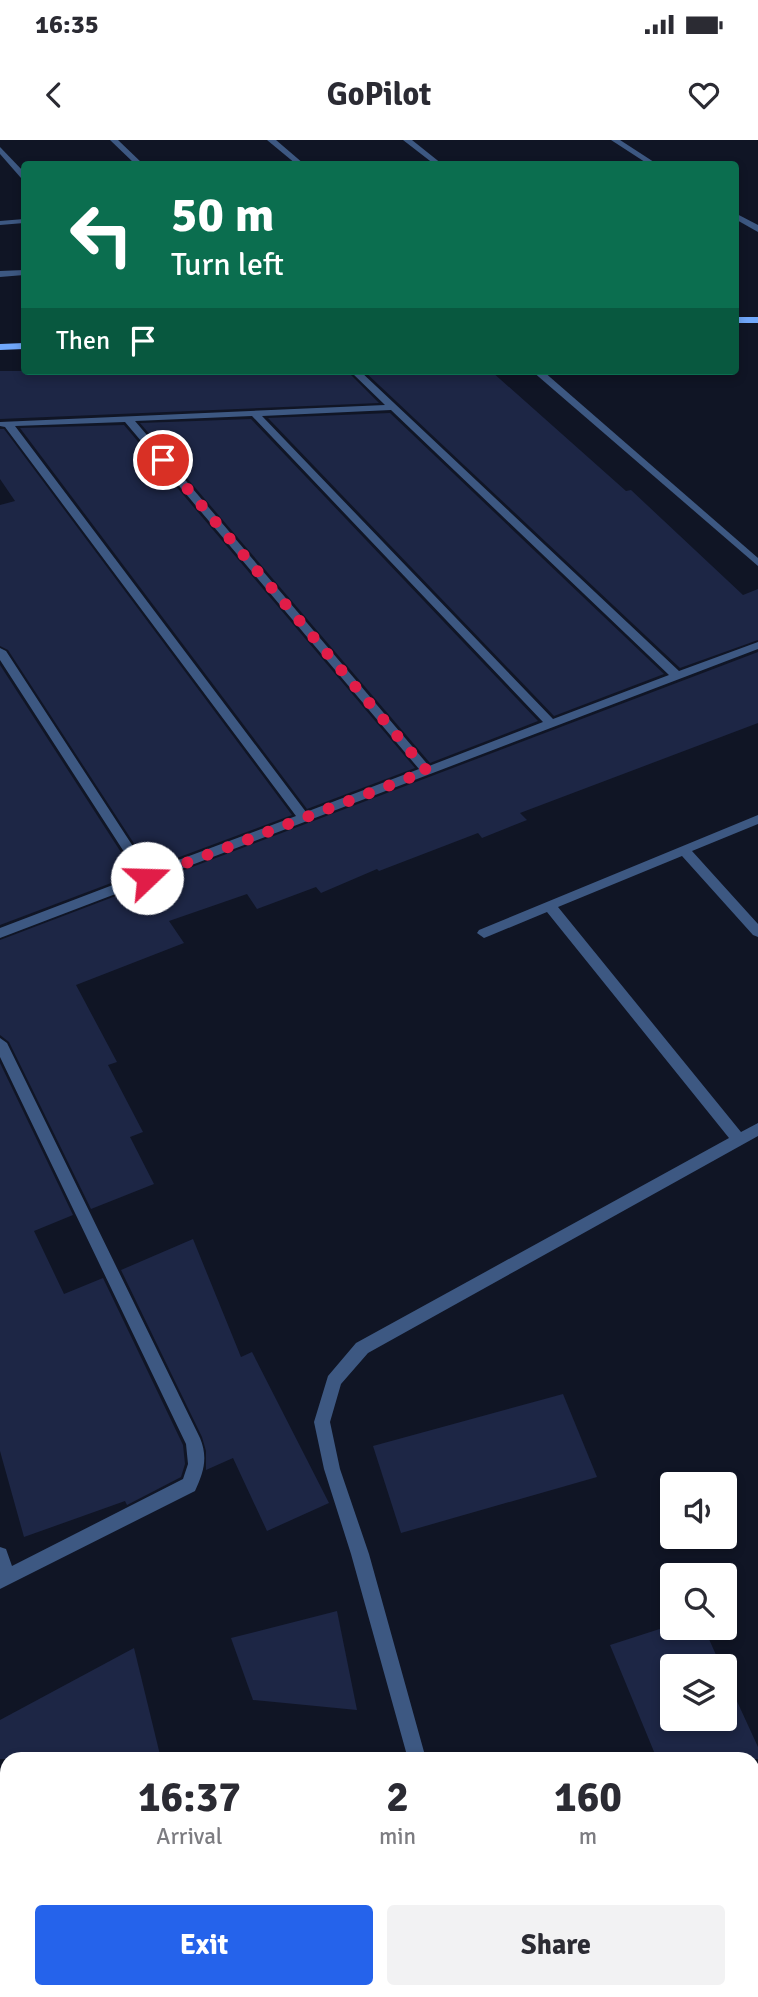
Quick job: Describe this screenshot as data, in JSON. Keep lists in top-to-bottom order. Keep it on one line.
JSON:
{"page":{"status":"16:35","header":"GoPilot","turn":["50 m","Turn left"],"then":"Then","eta":["16:37","Arrival","2","min","160","m"],"buttons":["Exit","Share"]}}
